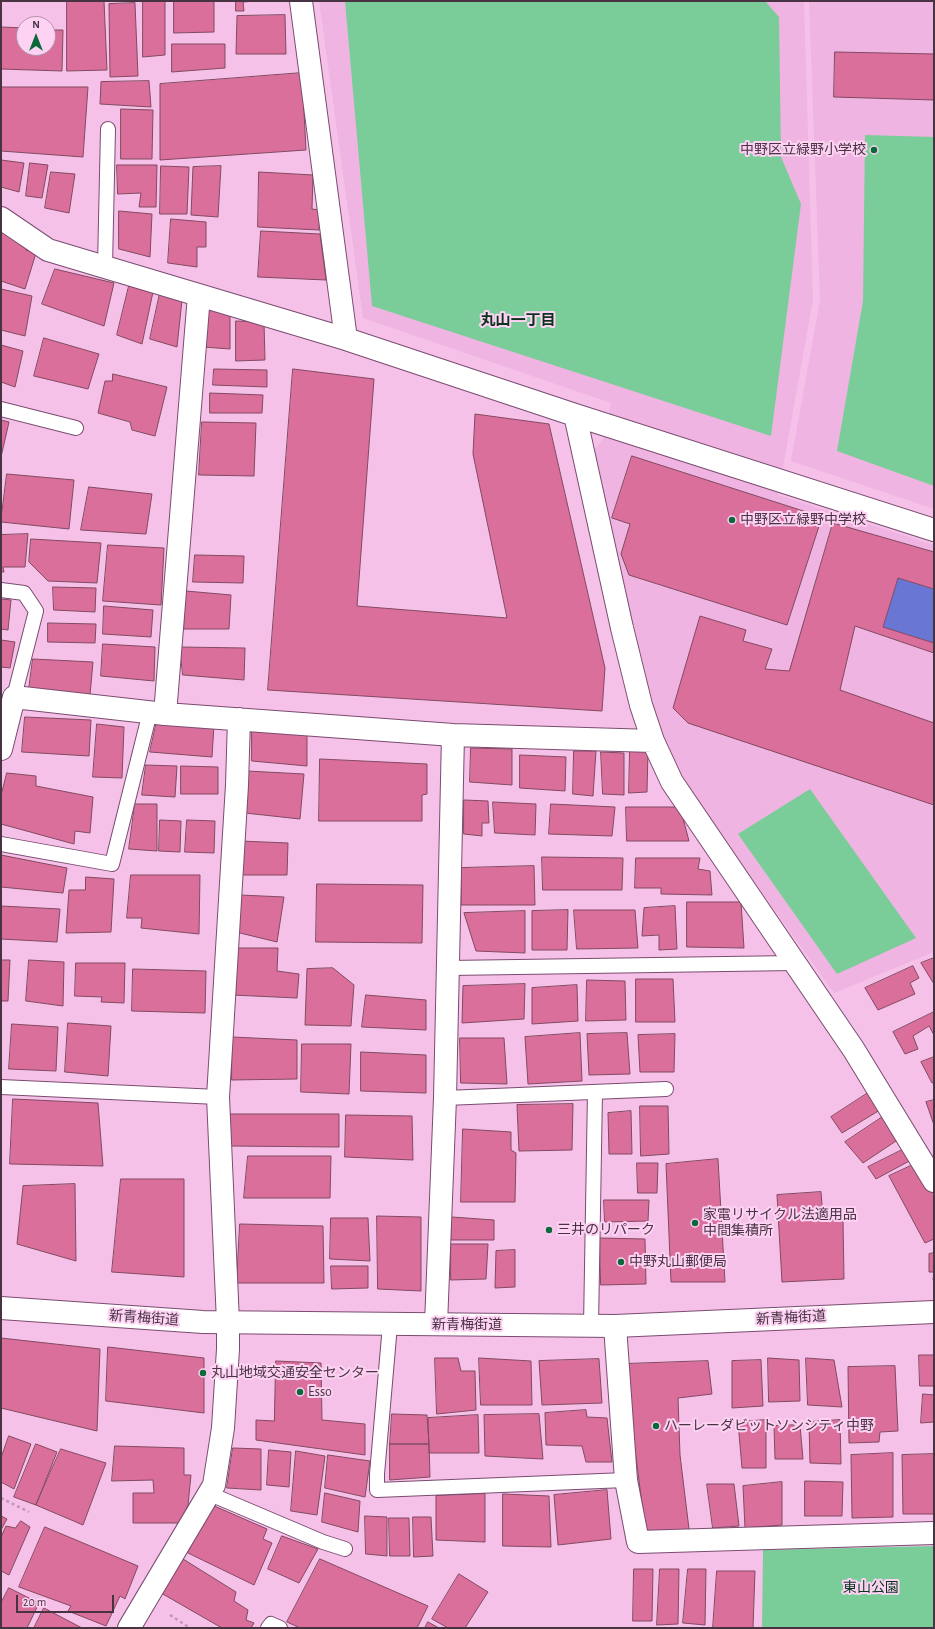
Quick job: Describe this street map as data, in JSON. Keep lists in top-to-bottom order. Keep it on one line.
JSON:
{"streets":{"street":["新青梅街道"]},"districts":["丸山一丁目"],"parks":["東山公園"],"places":["中野区立緑野小学校","中野区立緑野中学校","家電リサイクル法適用品 中間集積所","三井のリパーク","中野丸山郵便局","丸山地域交通安全センター","Esso","ハーレーダビットソンシティ中野"],"scale_bar":"20 m","north":"top"}
